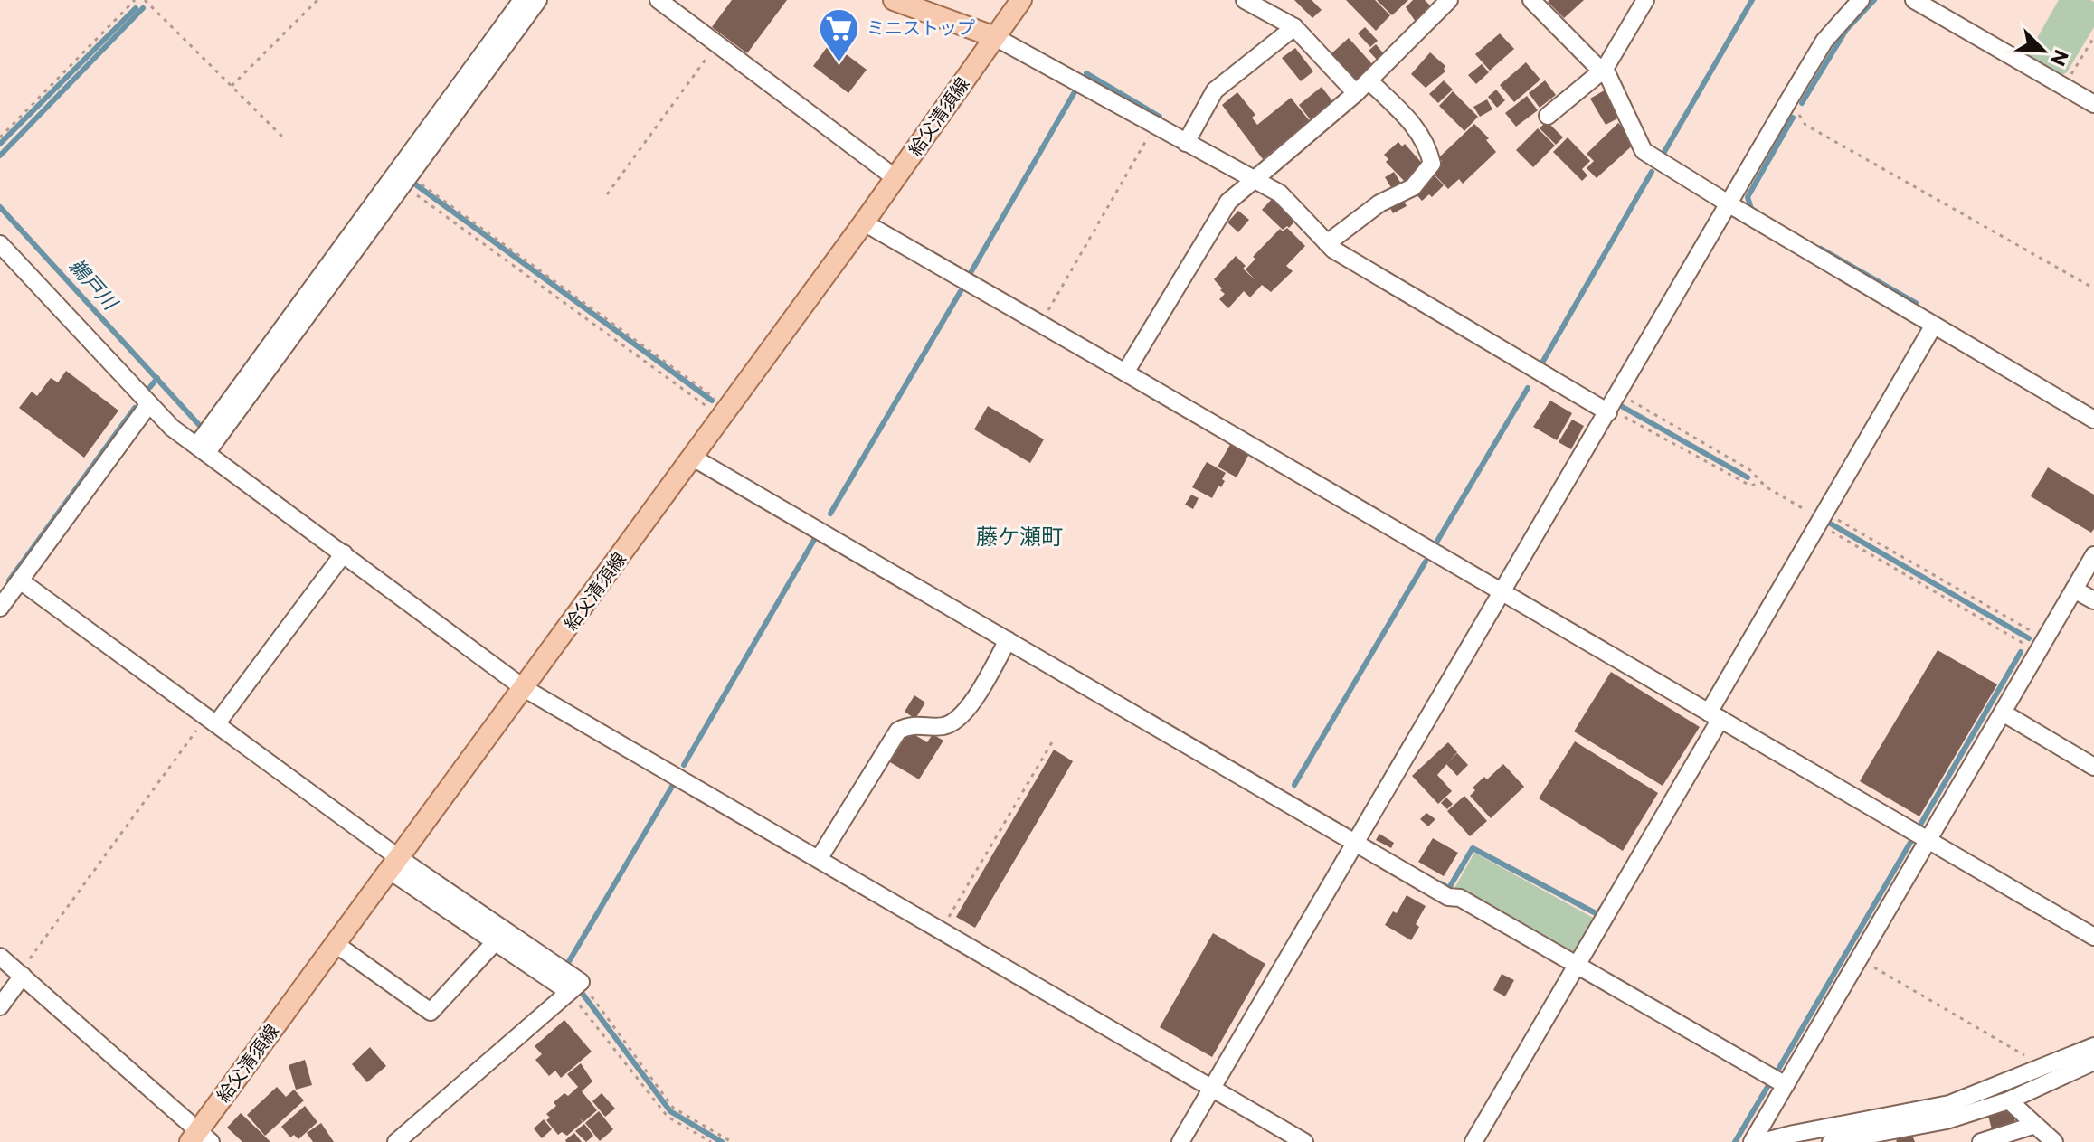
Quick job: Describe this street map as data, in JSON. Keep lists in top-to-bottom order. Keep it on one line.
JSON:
{"streets":{"main road":["給父清須線"]},"districts":["藤ケ瀬町"],"water":["鵜戸川"],"places":{"supermarket":["ミニストップ"]},"north":"bottom right"}
